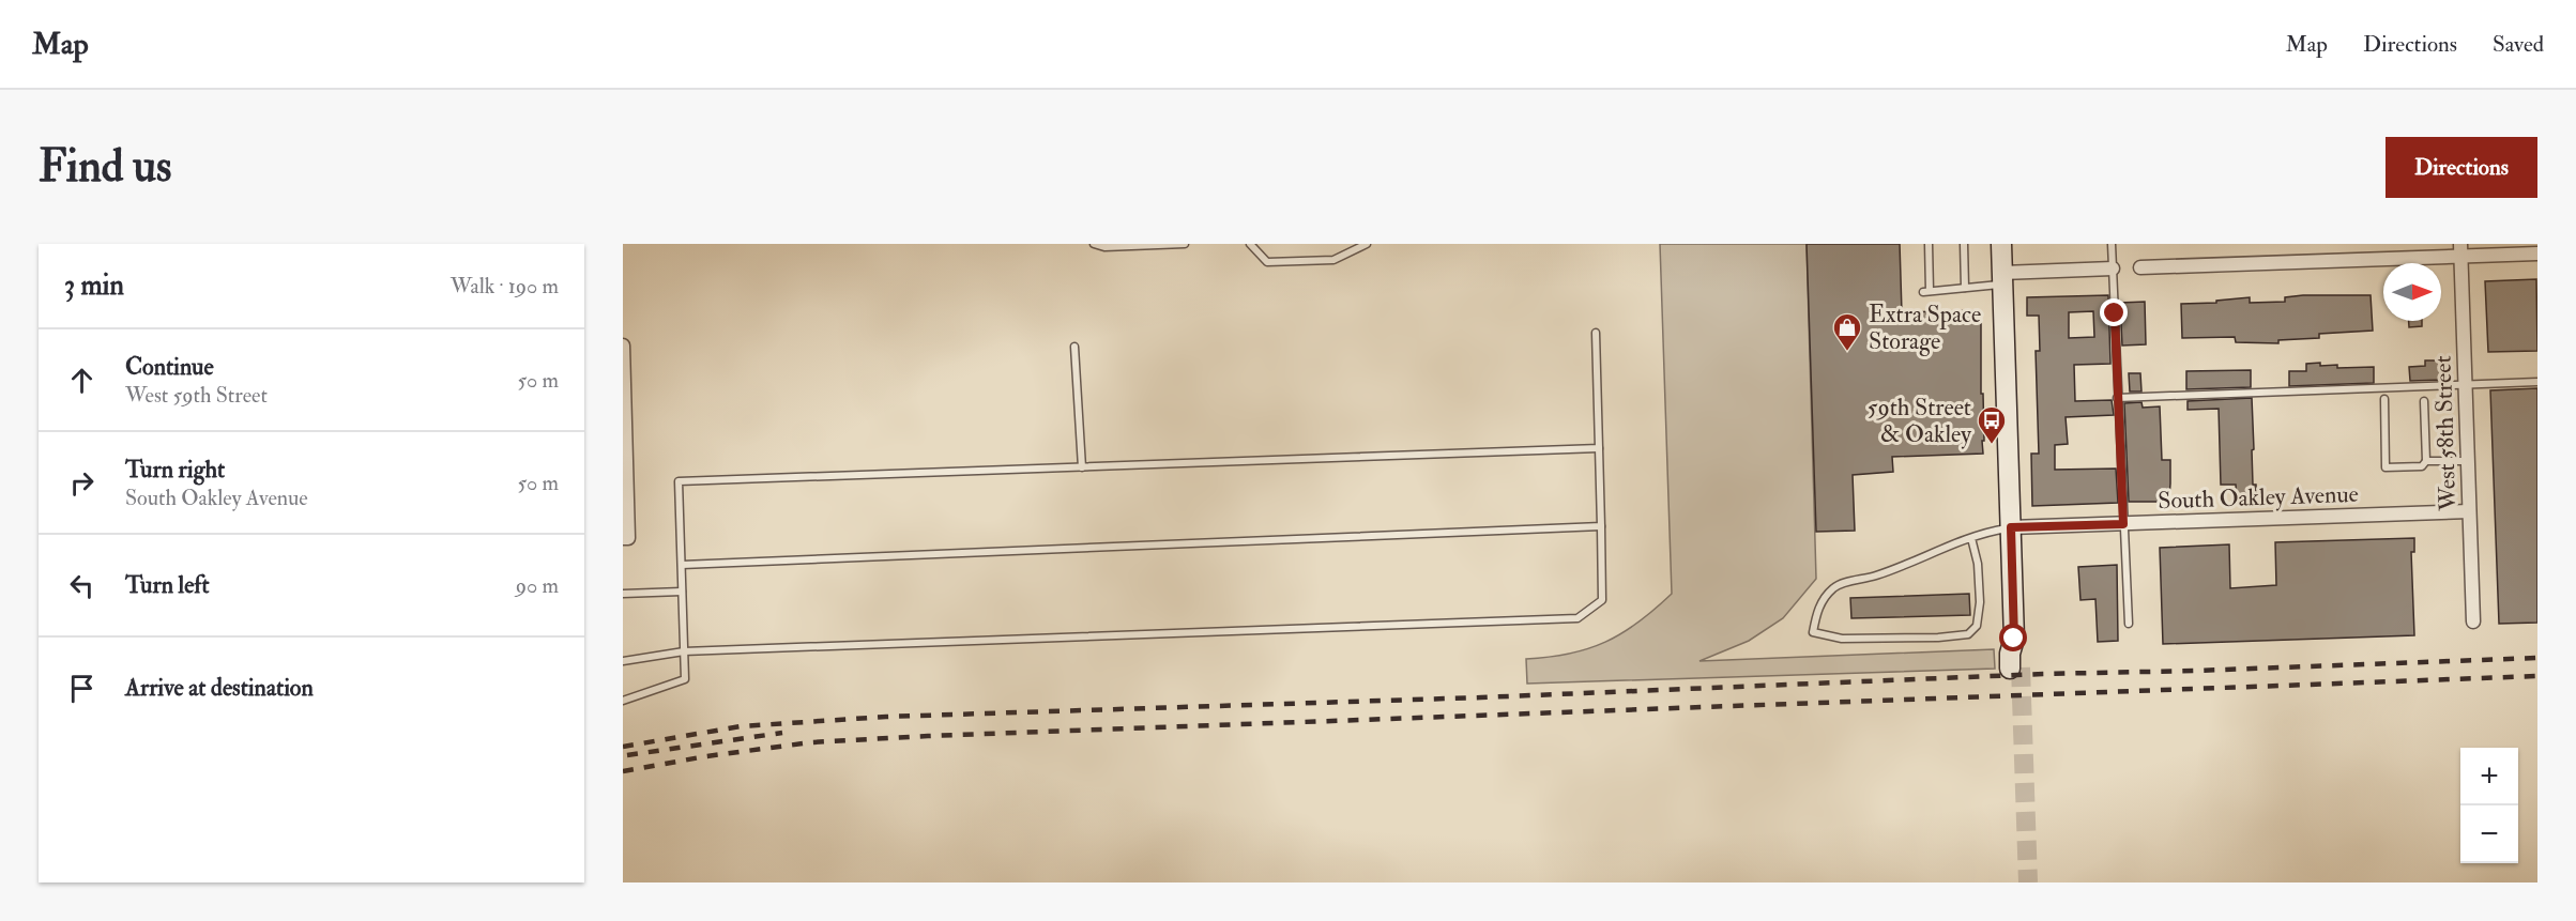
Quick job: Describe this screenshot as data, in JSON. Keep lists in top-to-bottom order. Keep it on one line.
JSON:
{"streets":{"street":["West 58th Street","South Oakley Avenue"]},"crossings":[["West 58th Street","South Oakley Avenue"]],"places":{"shop":["Extra Space Storage"],"bus stop":["59th Street & Oakley"]},"north":"right","page":{"header":"Map","nav":["Map","Directions","Saved"],"buttons":"Directions","title":"Find us","heading":["3 min","Walk · 190 m"],"list":[["Continue","West 59th Street","50 m"],["Turn right","South Oakley Avenue","50 m"],["Turn left","90 m"],"Arrive at destination"],"map_buttons":["+","−"]}}
